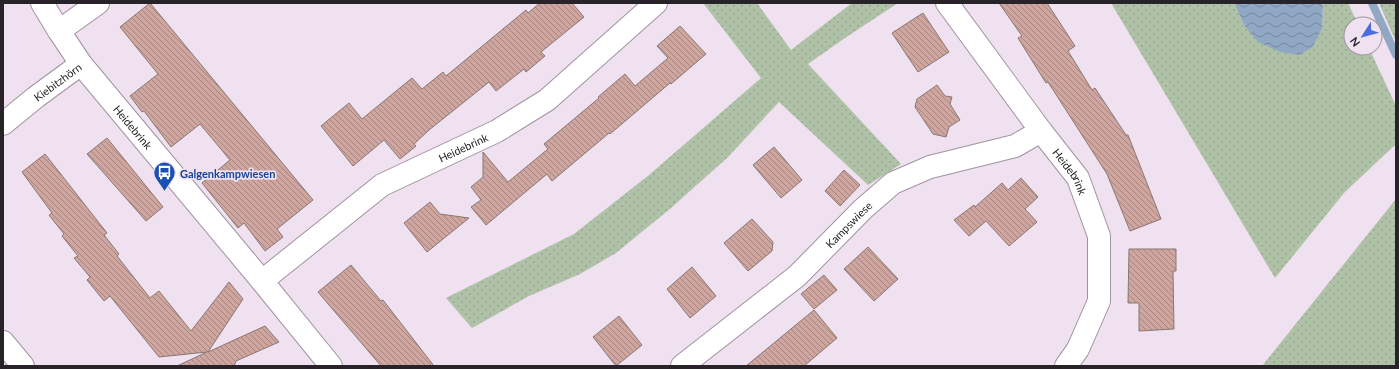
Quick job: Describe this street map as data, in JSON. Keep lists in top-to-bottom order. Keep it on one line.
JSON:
{"streets":{"street":["Kiebitzhörn","Heidebrink","Kampswiese"]},"crossings":[["Kiebitzhörn","Heidebrink"],["Heidebrink","Kampswiese"]],"places":{"bus stop":["Galgenkampwiesen"]},"north":"bottom left"}
